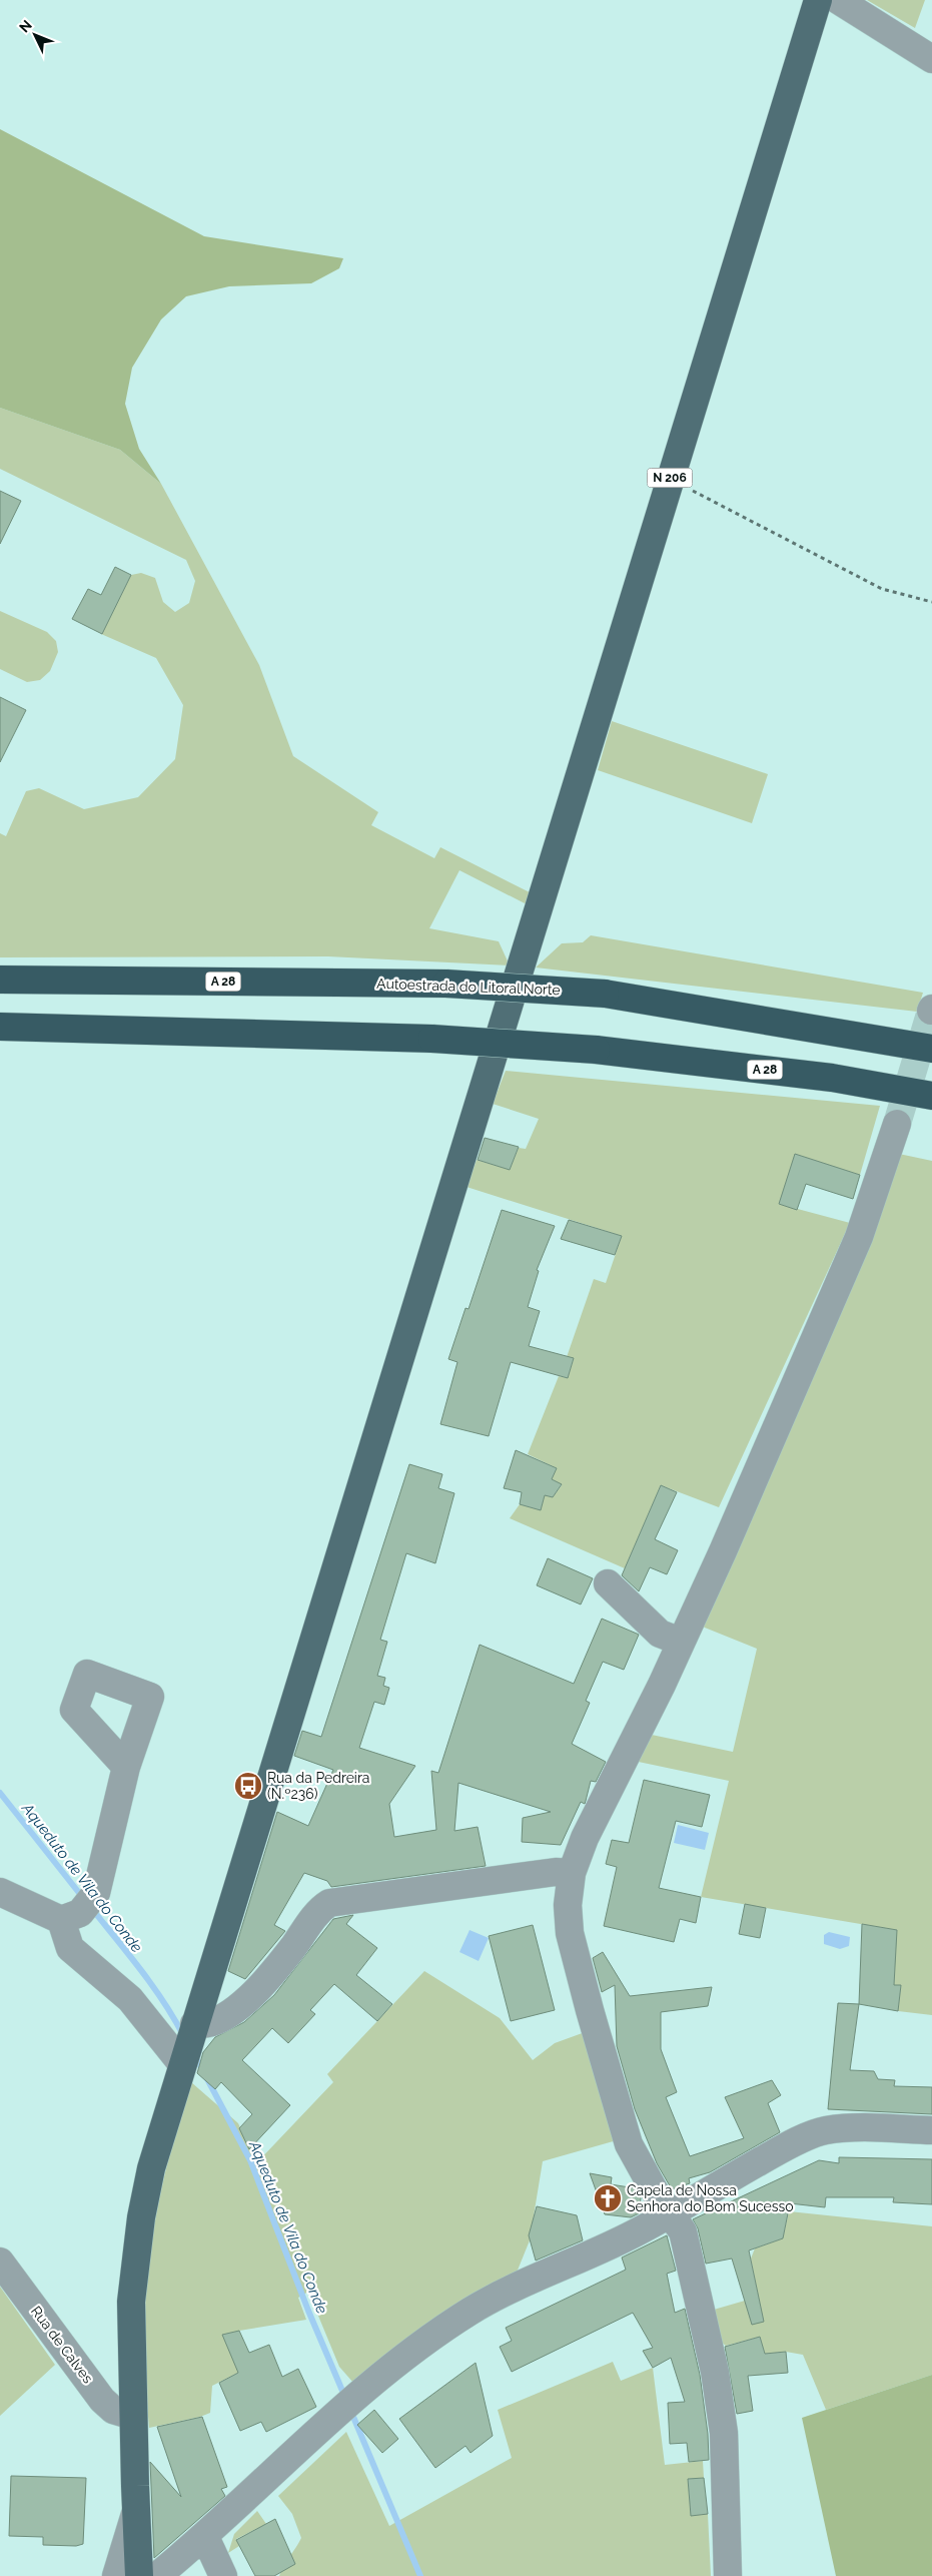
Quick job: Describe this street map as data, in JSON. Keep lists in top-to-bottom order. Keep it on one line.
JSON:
{"streets":{"highway":["A 28","Autoestrada do Litoral Norte"],"main road":["N 206"],"street":["Rua de Calves"]},"water":["Aqueduto de Vila do Conde"],"places":{"bus stop":["Rua da Pedreira (N.º236)"],"church":["Capela de Nossa Senhora do Bom Sucesso"]},"north":"top left"}
